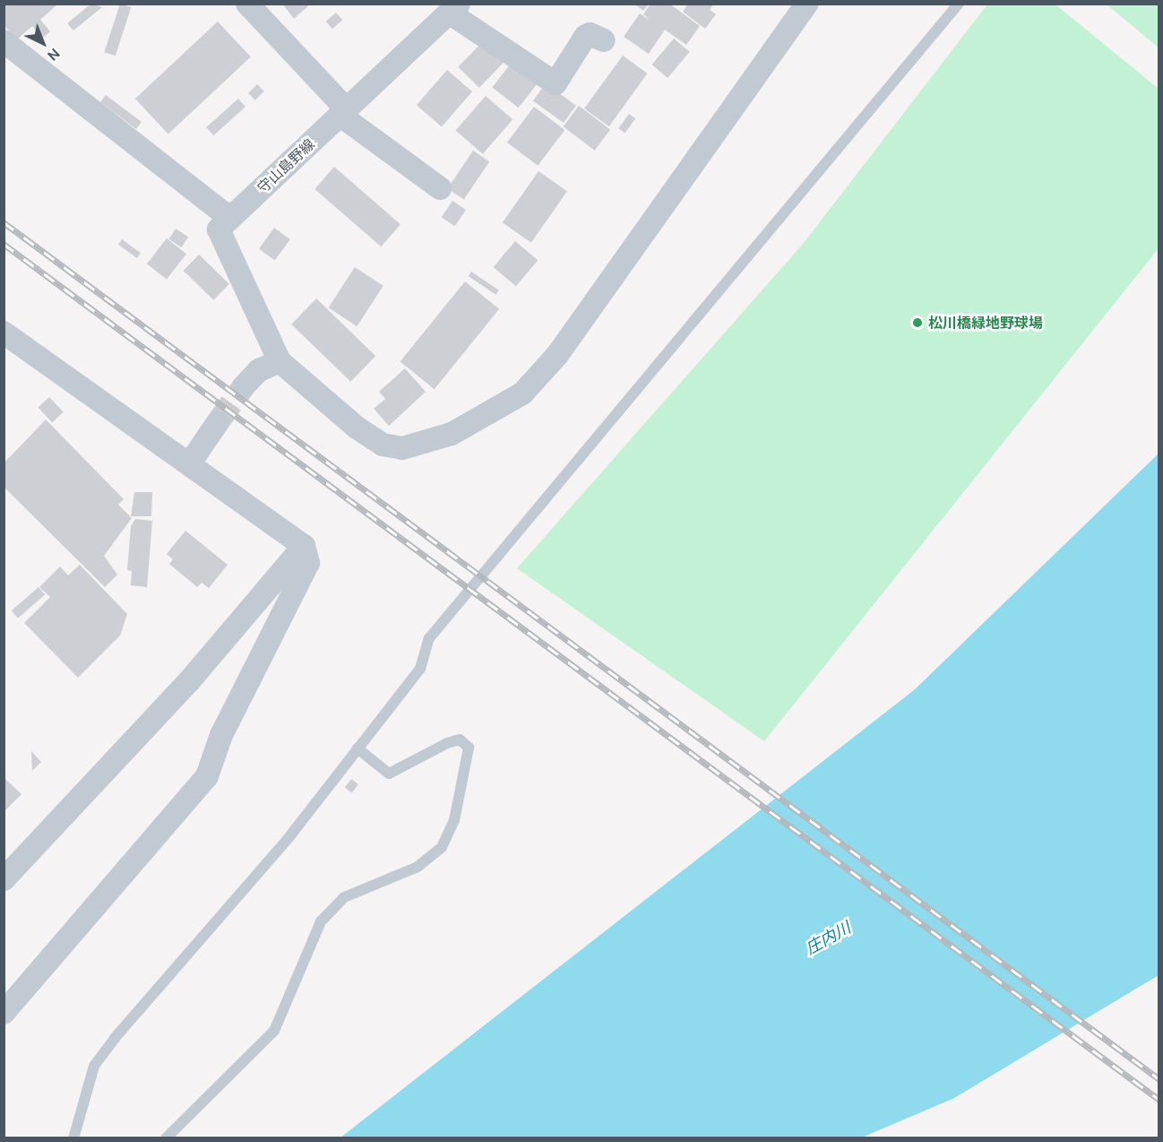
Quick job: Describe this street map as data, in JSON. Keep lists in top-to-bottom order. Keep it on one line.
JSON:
{"streets":{"street":["守山島野線"]},"water":["庄内川"],"places":["松川橋緑地野球場"],"north":"bottom right"}
